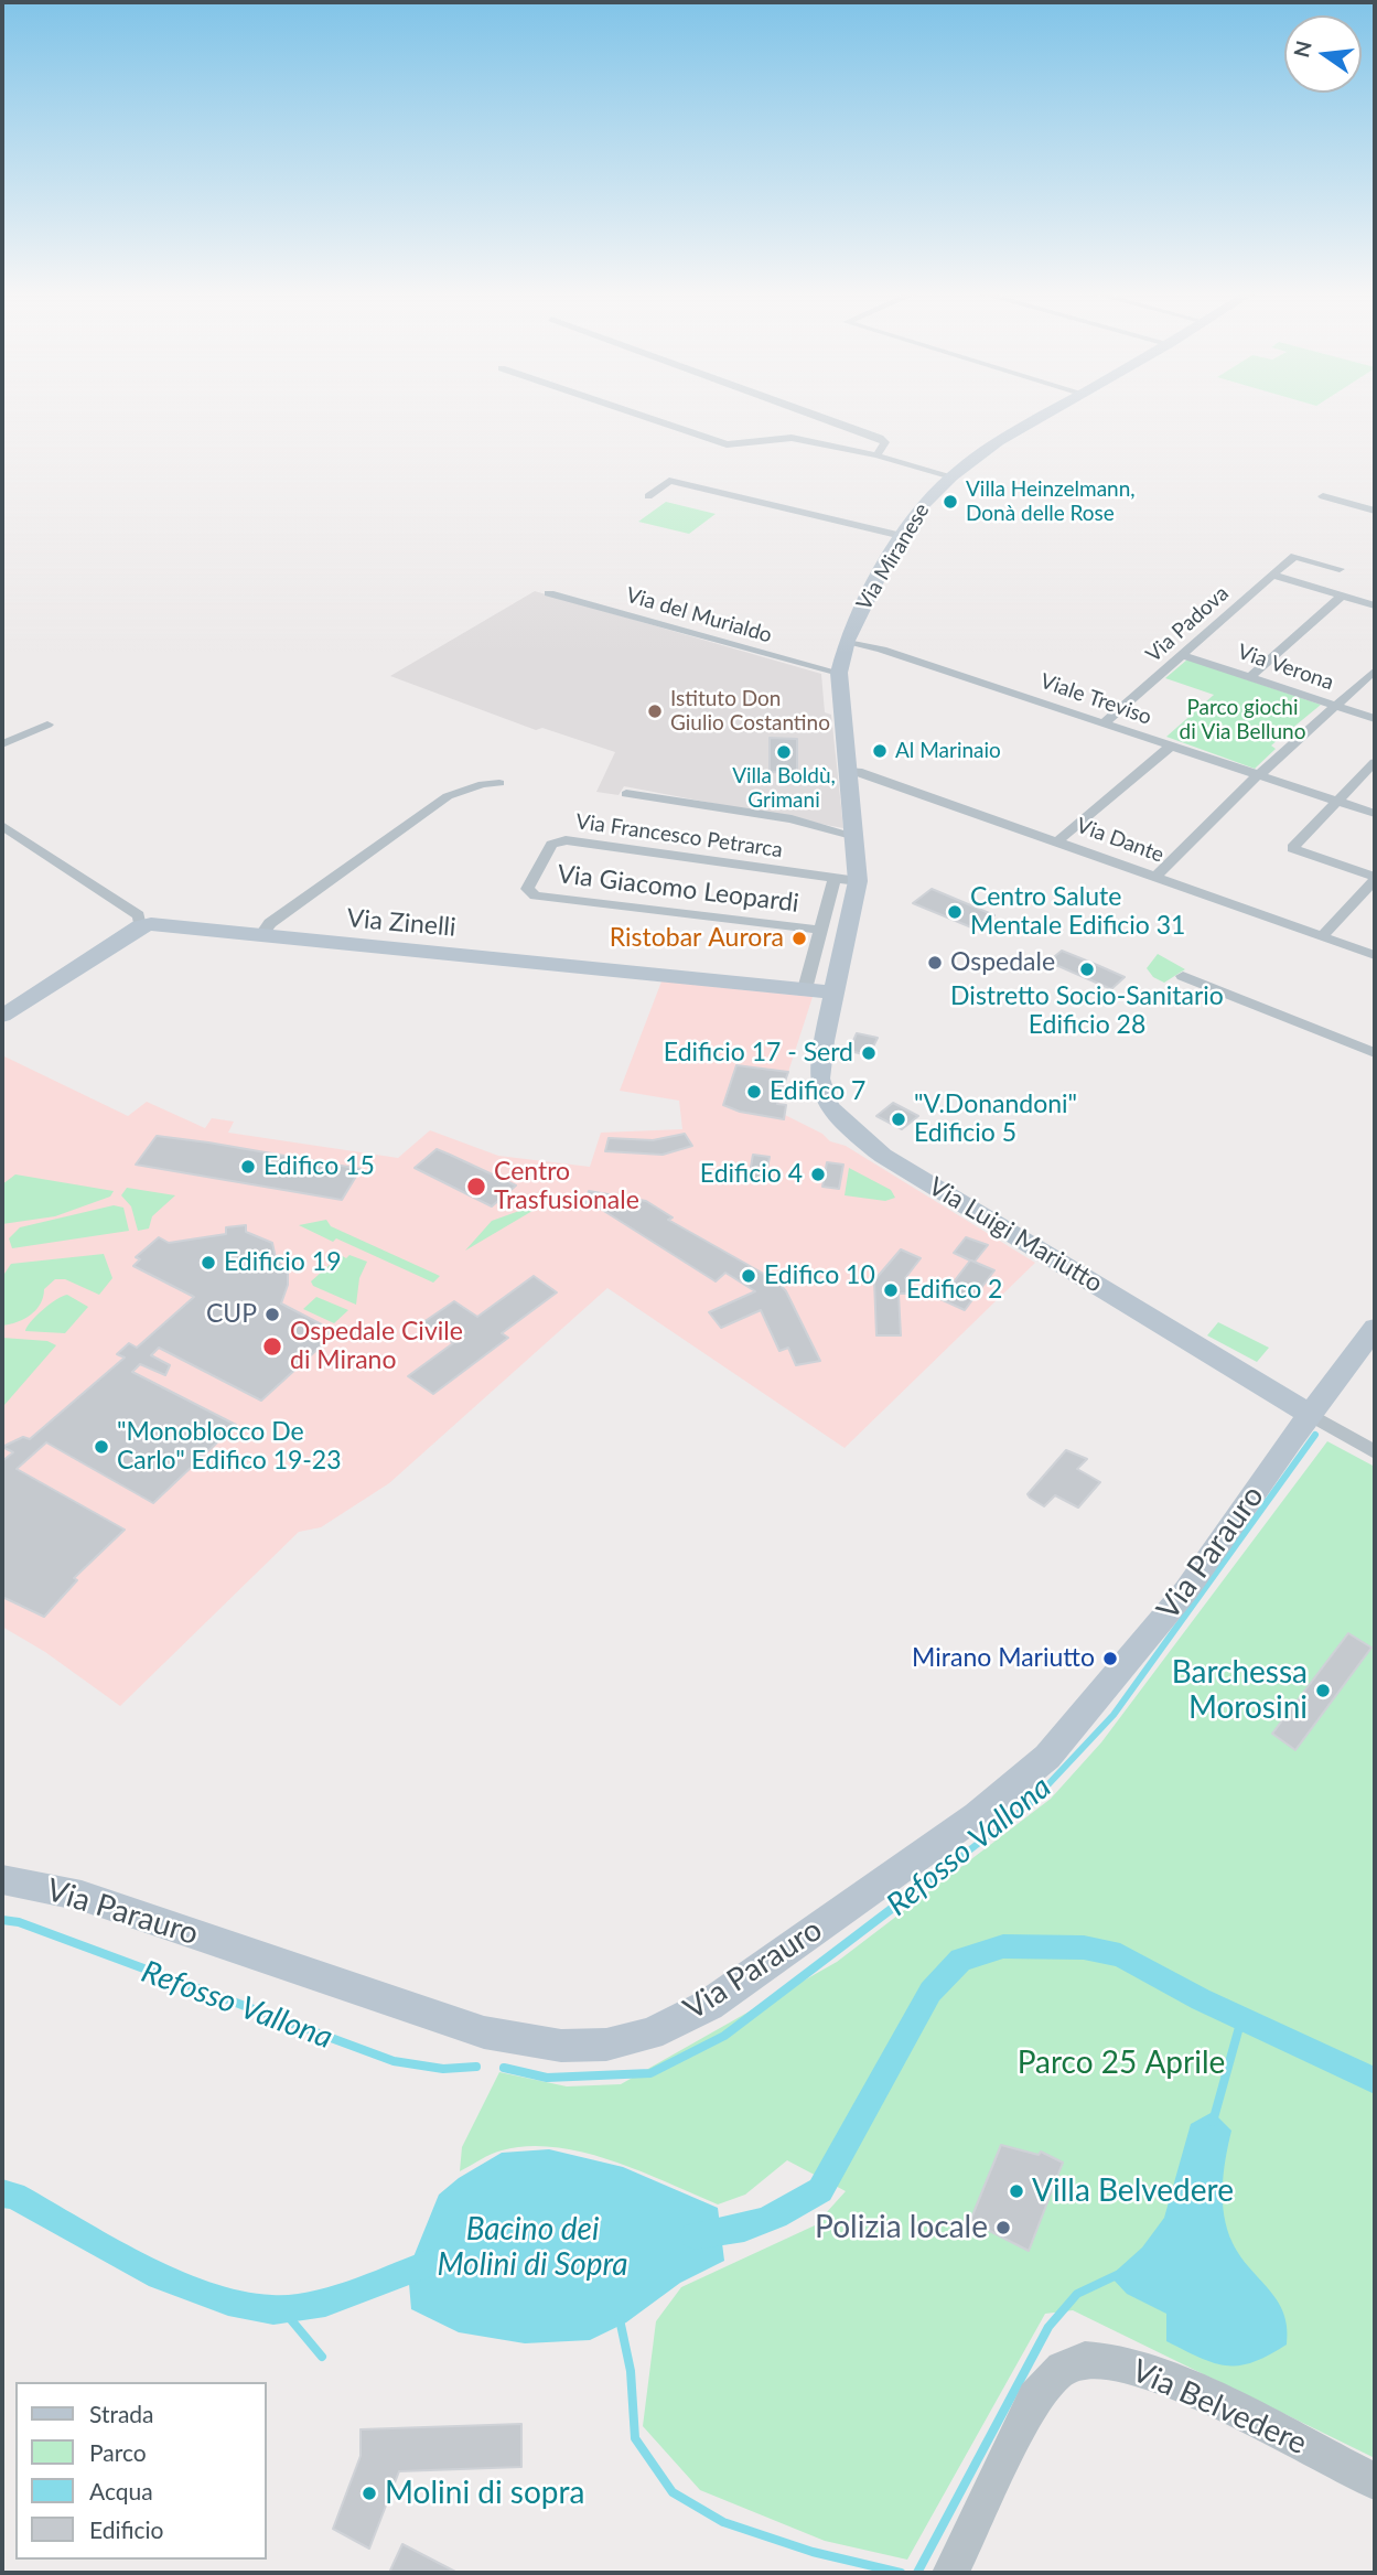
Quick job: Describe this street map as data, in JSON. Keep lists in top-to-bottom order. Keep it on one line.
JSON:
{"streets":{"main road":["Via Miranese","Via Zinelli","Via Luigi Mariutto","Via Parauro"],"street":["Via del Murialdo","Via Padova","Via Verona","Viale Treviso","Via Francesco Petrarca","Via Dante","Via Giacomo Leopardi","Via Belvedere"]},"crossings":[["Via Miranese","Via del Murialdo"],["Via Miranese","Viale Treviso"],["Via Miranese","Via Francesco Petrarca"],["Via Miranese","Via Dante"],["Via Miranese","Via Zinelli"],["Via Miranese","Via Luigi Mariutto"],["Via Padova","Via Verona"],["Via Padova","Viale Treviso"],["Via Francesco Petrarca","Via Giacomo Leopardi"],["Via Zinelli","Via Luigi Mariutto"],["Via Luigi Mariutto","Via Parauro"]],"water":["Refosso Vallona","Bacino dei Molini di Sopra"],"parks":["Parco giochi di Via Belluno","Parco 25 Aprile"],"places":["Villa Heinzelmann, Donà delle Rose","Istituto Don Giulio Costantino","Al Marinaio","Villa Boldù, Grimani","Centro Salute Mentale Edificio 31","Ristobar Aurora","Ospedale","Distretto Socio-Sanitario Edificio 28","Edificio 17 - Serd","Edifico 7","\"V.Donandoni\" Edificio 5","Edifico 15","Edificio 4","Centro Trasfusionale","Edificio 19","Edifico 10","Edifico 2","CUP","Ospedale Civile di Mirano","\"Monoblocco De Carlo\" Edifico 19-23","Mirano Mariutto","Barchessa Morosini","Villa Belvedere","Polizia locale","Molini di sopra"],"legend":["Strada","Parco","Acqua","Edificio"],"north":"left"}
